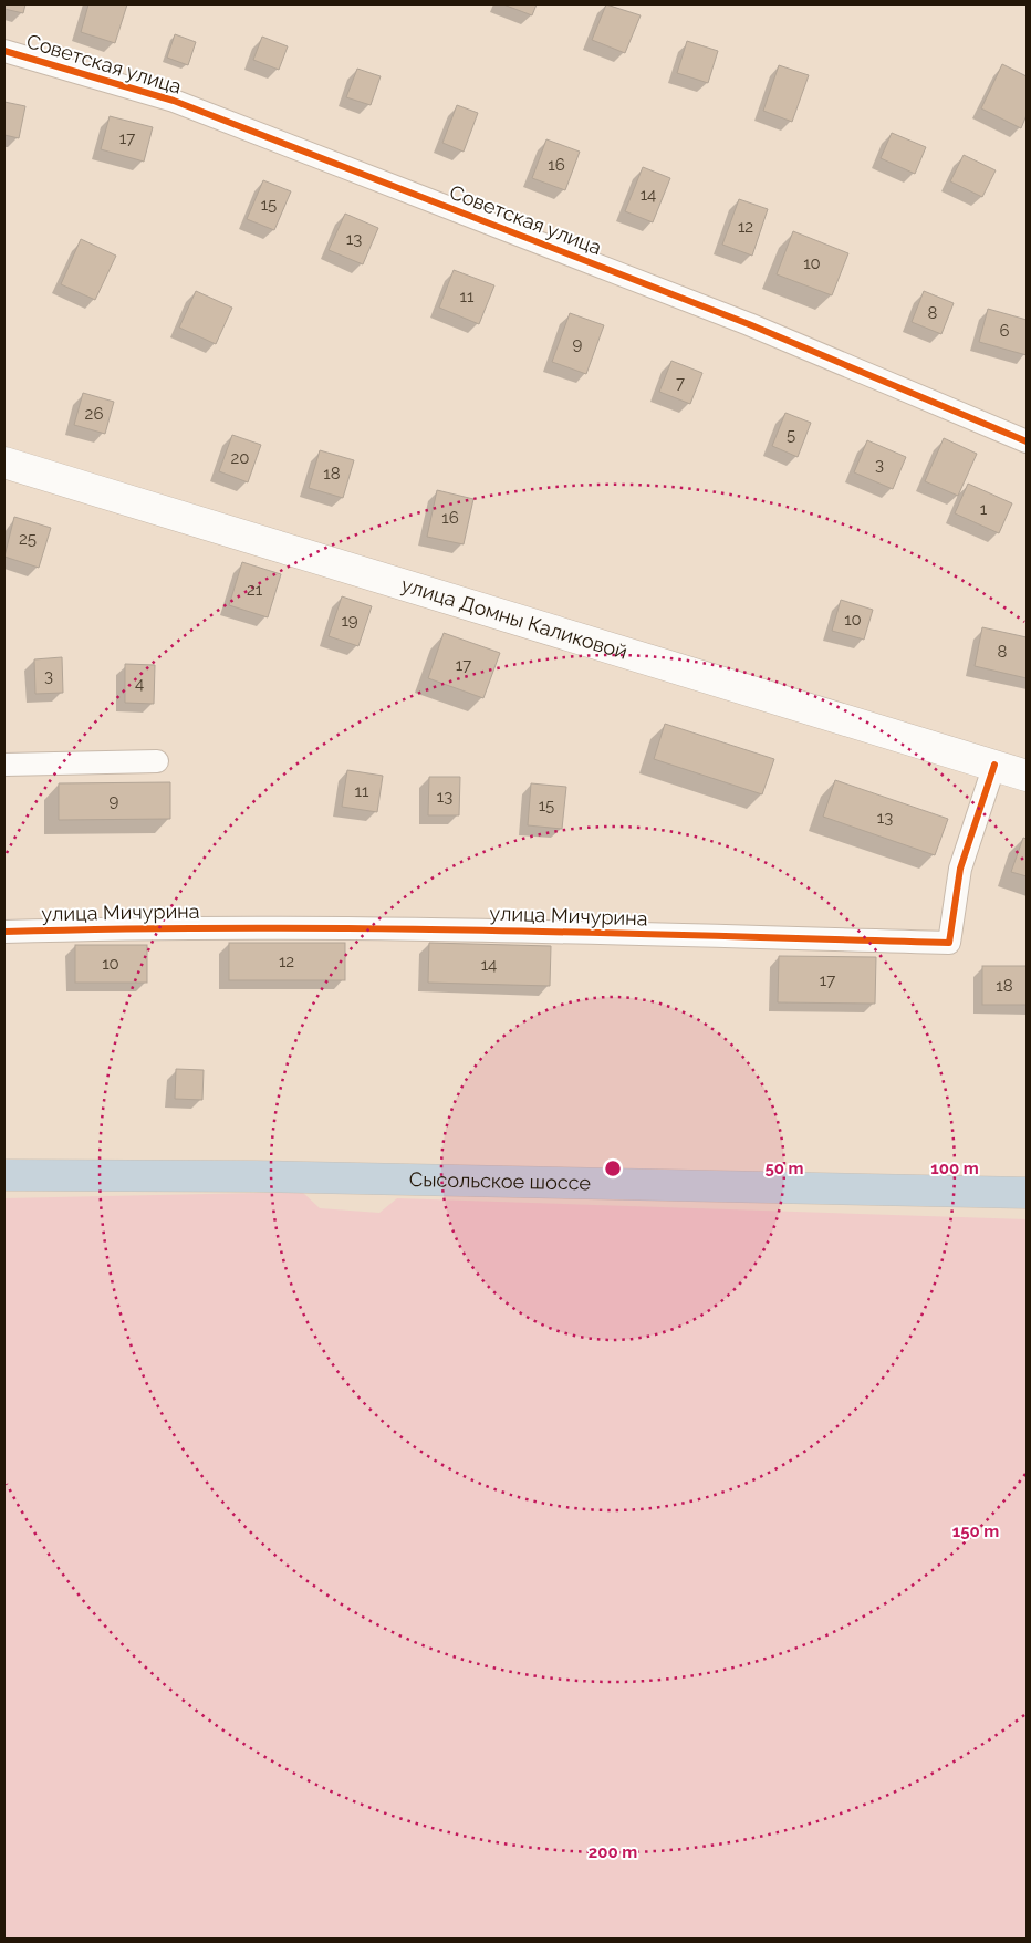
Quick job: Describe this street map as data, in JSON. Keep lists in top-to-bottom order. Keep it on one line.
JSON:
{"streets":{"highway":["Сысольское шоссе"],"main road":["улица Домны Каликовой"],"street":["Советская улица","улица Мичурина"]},"crossings":[["улица Домны Каликовой","улица Мичурина"]],"house_numbers":["17","16","14","15","12","13","10","11","8","6","9","7","26","5","20","3","18","1","16","25","21","10","19","8","17","3","4","11","13","9","15","13","12","10","14","17","18"],"rings":["50 m","100 m","150 m","200 m"]}
